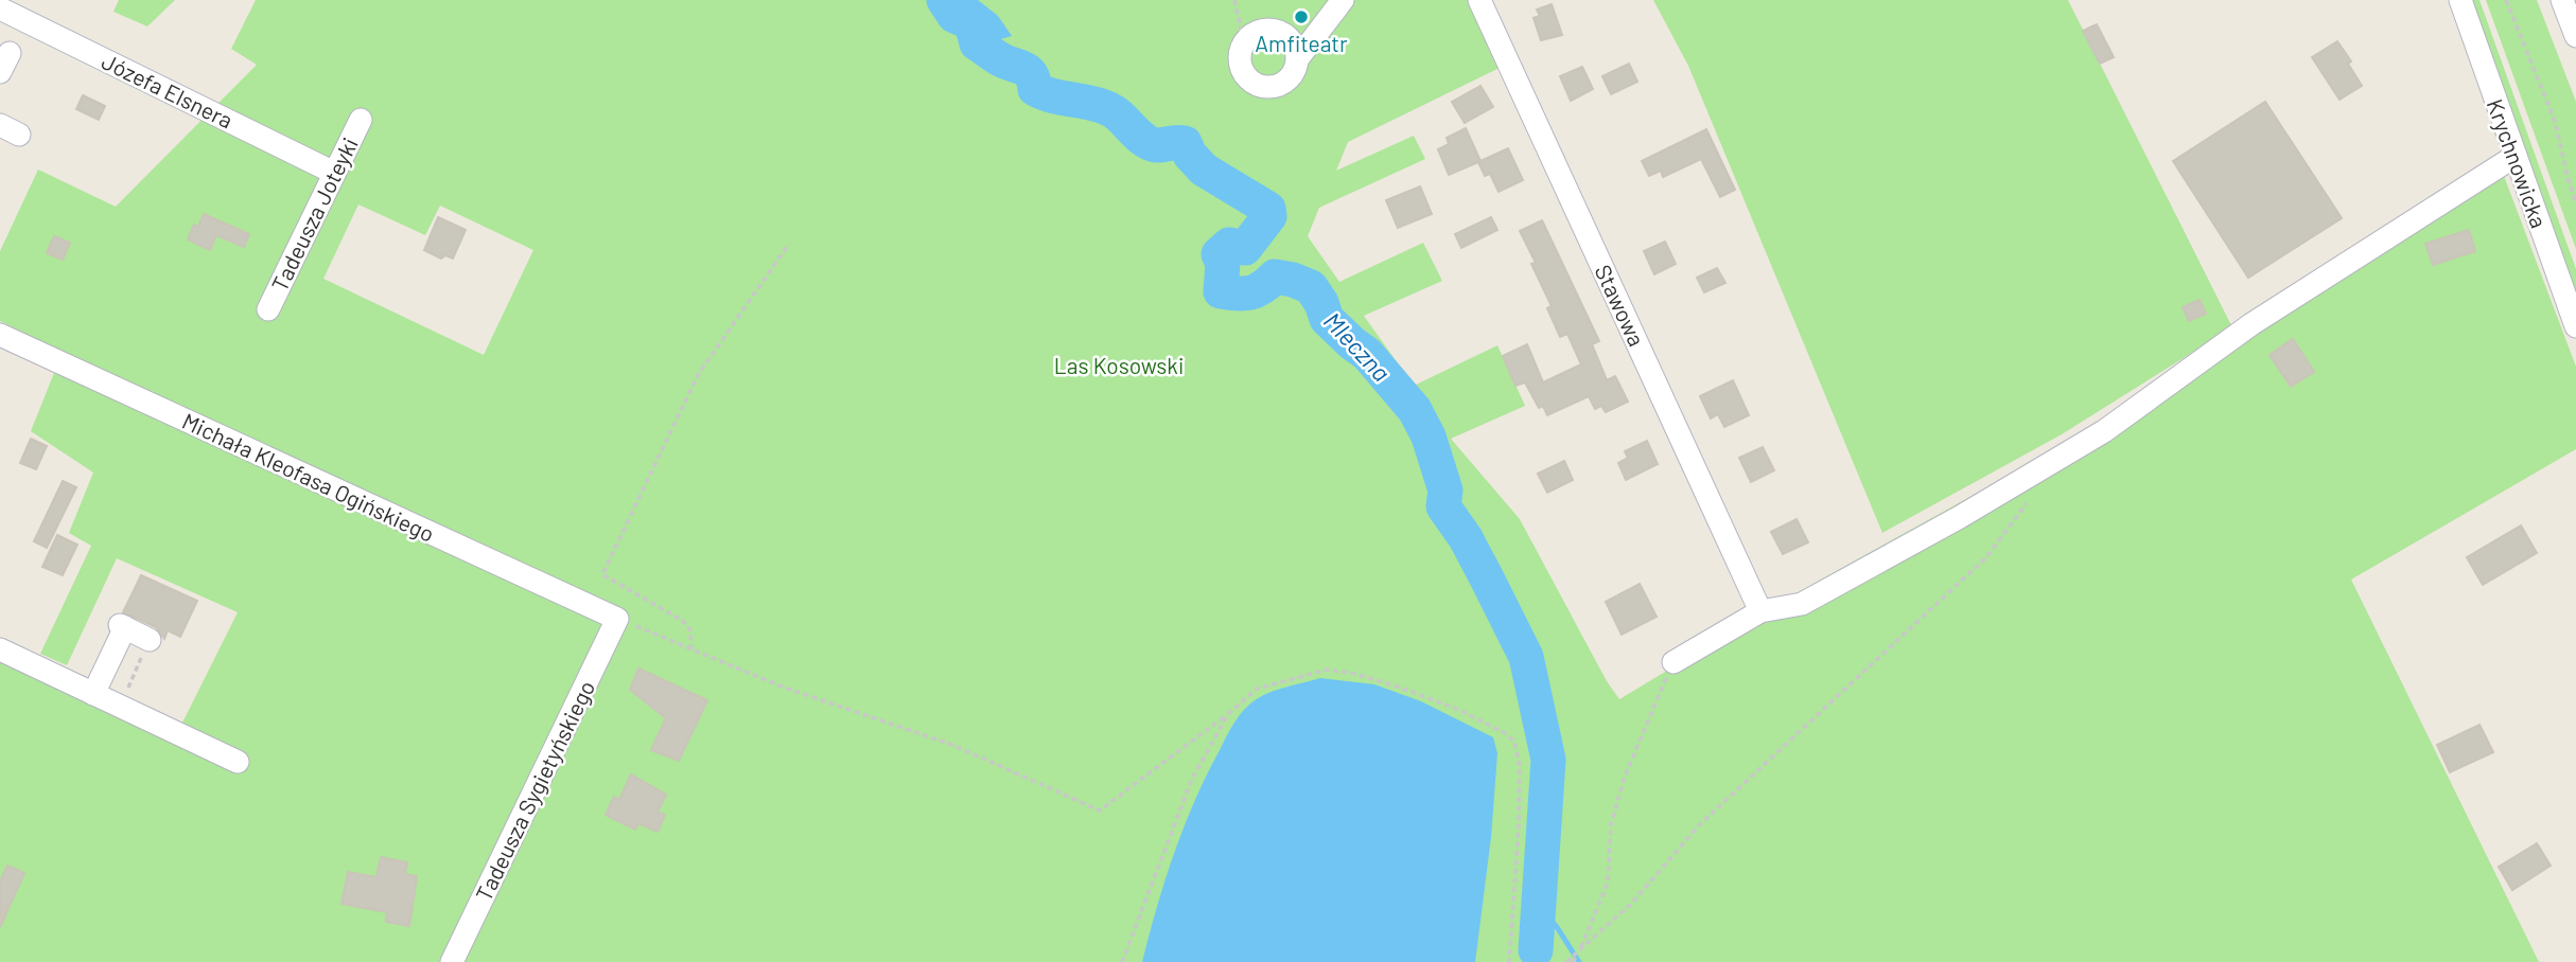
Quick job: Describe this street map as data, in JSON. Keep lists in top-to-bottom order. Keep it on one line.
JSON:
{"streets":{"street":["Józefa Elsnera","Krychnowicka","Tadeusza Joteyki","Stawowa","Michała Kleofasa Ogińskiego","Tadeusza Sygietyńskiego"]},"crossings":[["Józefa Elsnera","Tadeusza Joteyki"],["Michała Kleofasa Ogińskiego","Tadeusza Sygietyńskiego"]],"water":["Mleczna"],"parks":["Las Kosowski"],"places":["Amfiteatr"]}
